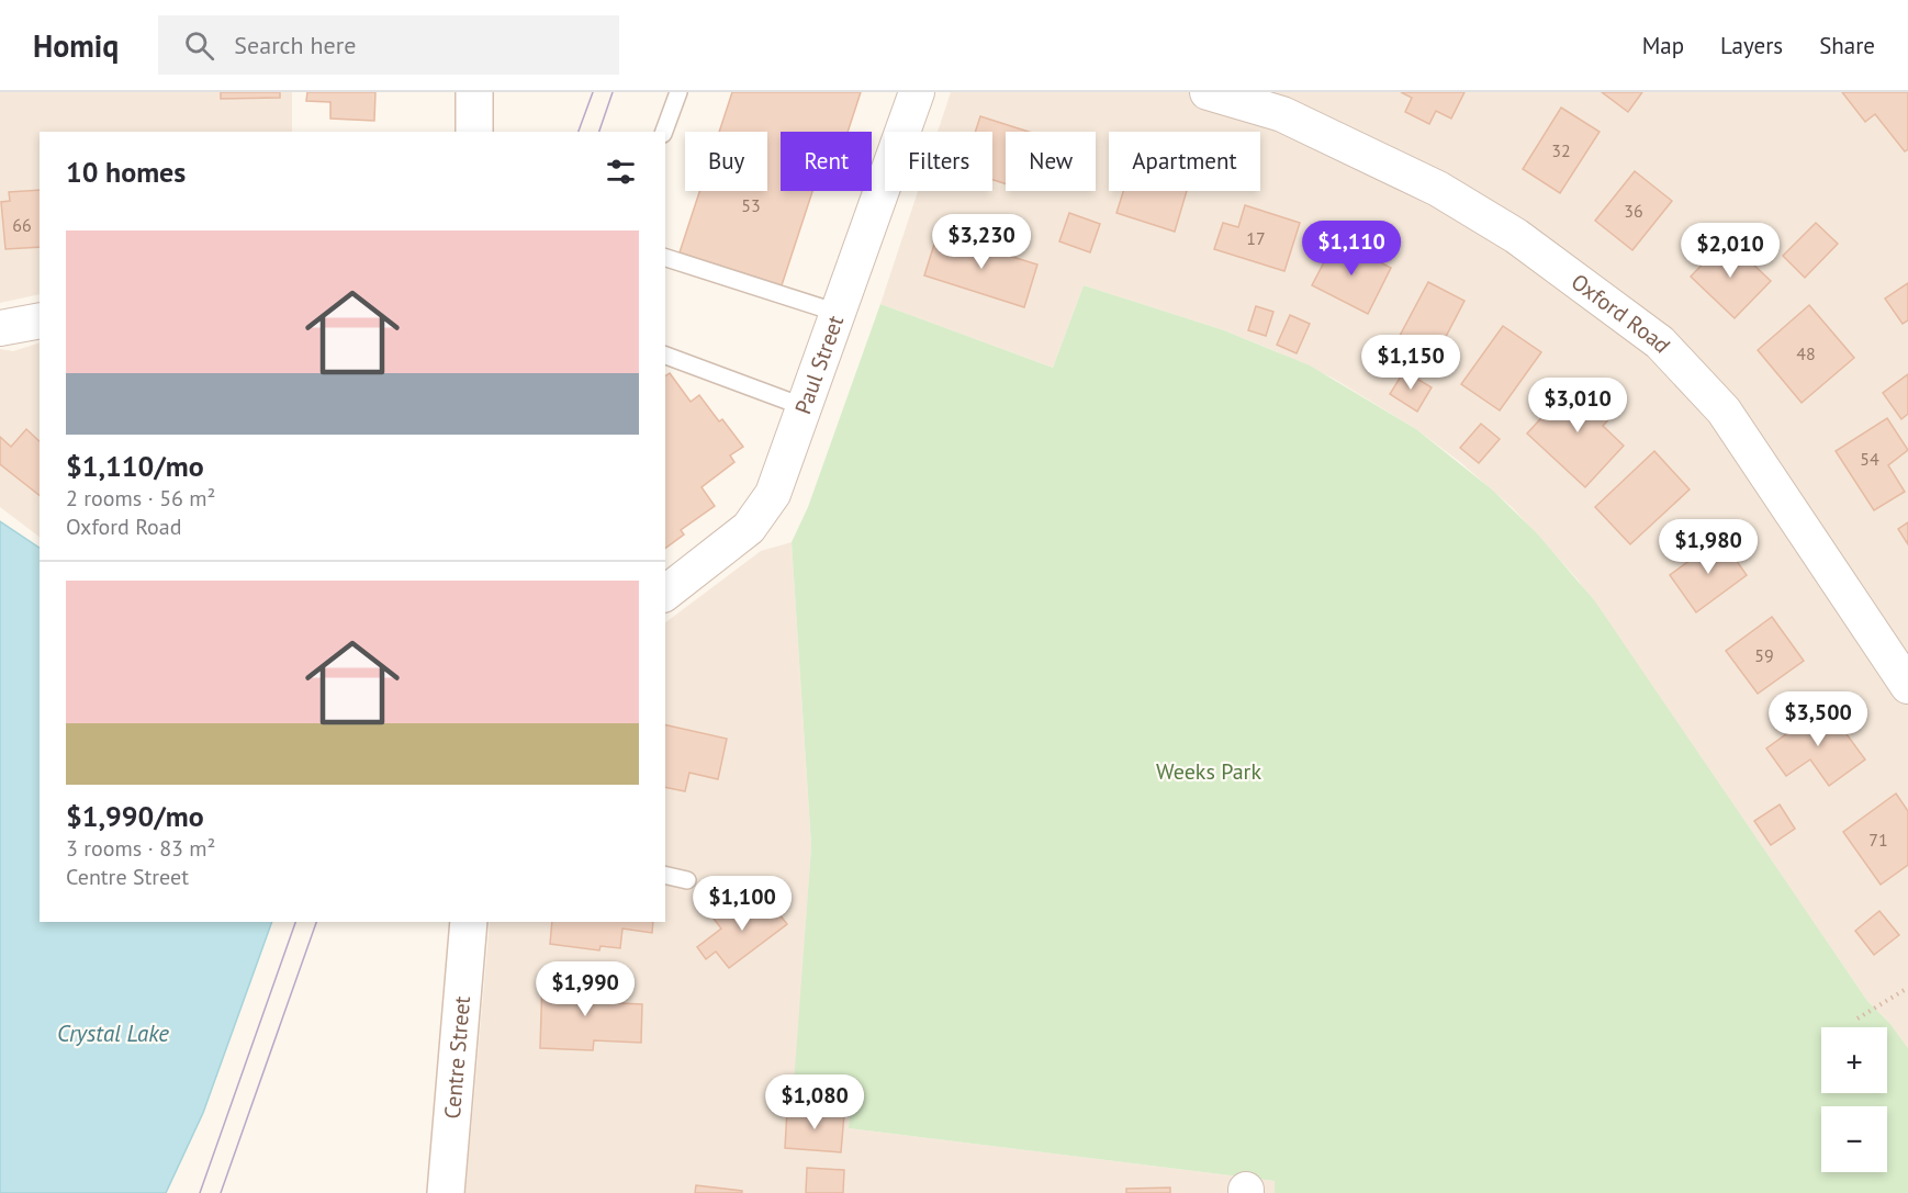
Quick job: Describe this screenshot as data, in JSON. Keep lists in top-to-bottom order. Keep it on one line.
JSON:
{"streets":{"main road":["Centre Street"],"street":["Oxford Road","Paul Street"]},"water":["Crystal Lake"],"parks":["Weeks Park"],"house_numbers":["32","53","36","66","17","48","54","59","71"],"page":{"header":"Homiq","search":"Search here","nav":["Map","Layers","Share"],"chip":["Buy","Rent","Filters","New","Apartment"],"heading":"10 homes","list":[{"name":"$1,110/mo","note":"2 rooms · 56 m² · Oxford Road"},{"name":"$1,990/mo","note":"3 rooms · 83 m² · Centre Street"}],"price":["$3,230","$1,110","$2,010","$1,150","$3,010","$1,980","$3,500","$1,100","$1,990","$1,080"],"map_buttons":["+","−"]}}
